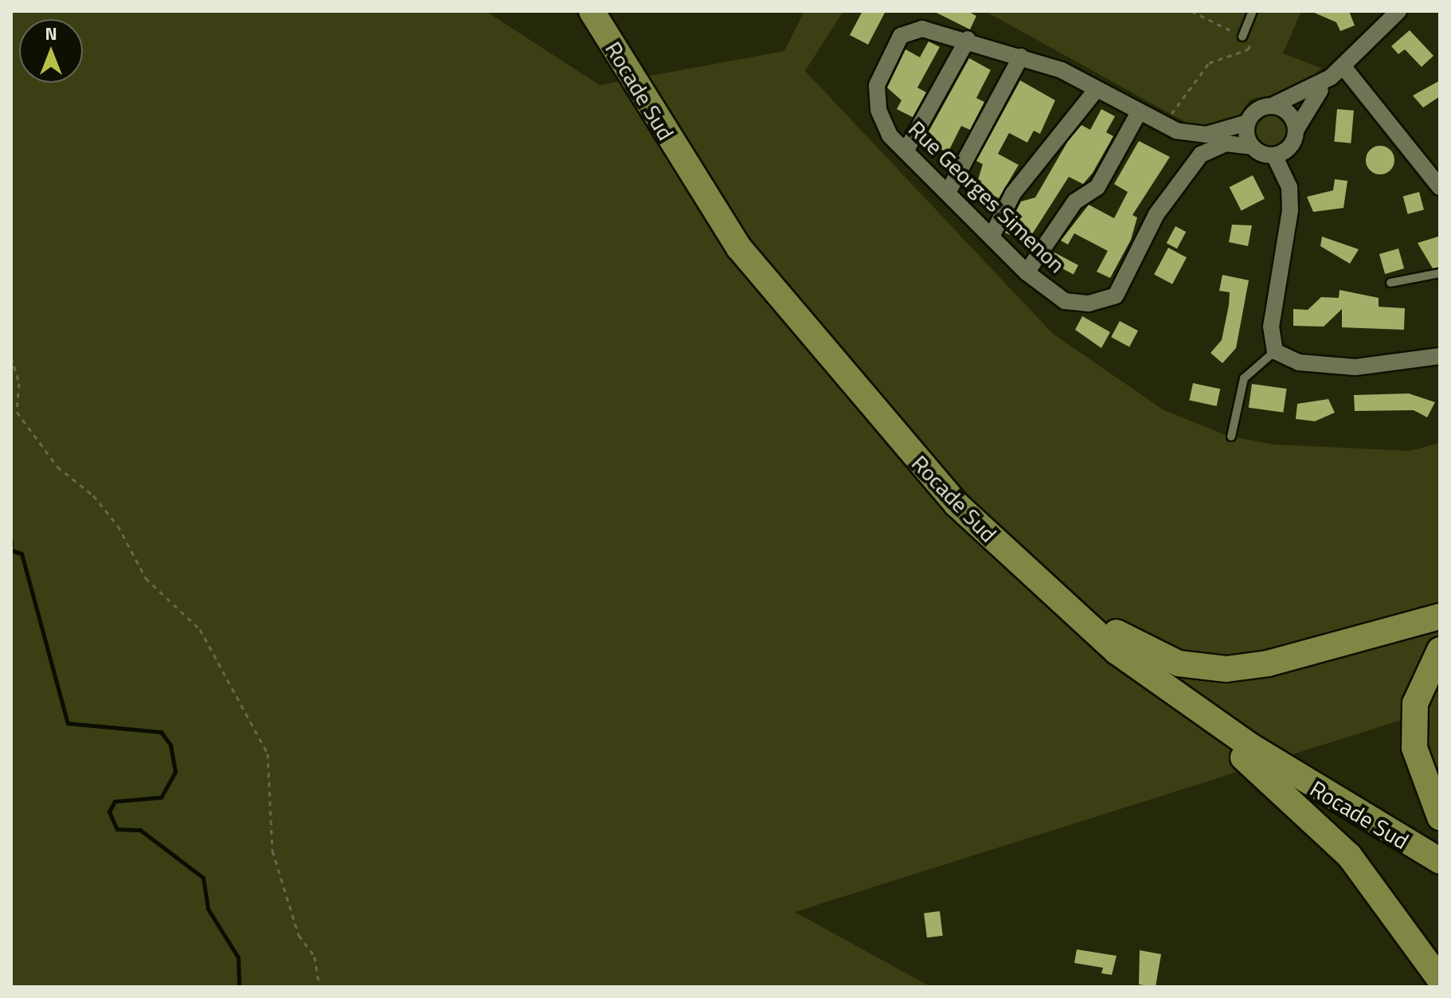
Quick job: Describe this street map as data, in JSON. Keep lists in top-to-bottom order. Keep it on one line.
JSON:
{"streets":{"main road":["Rocade Sud"],"street":["Rue Georges Simenon"]},"north":"top"}
